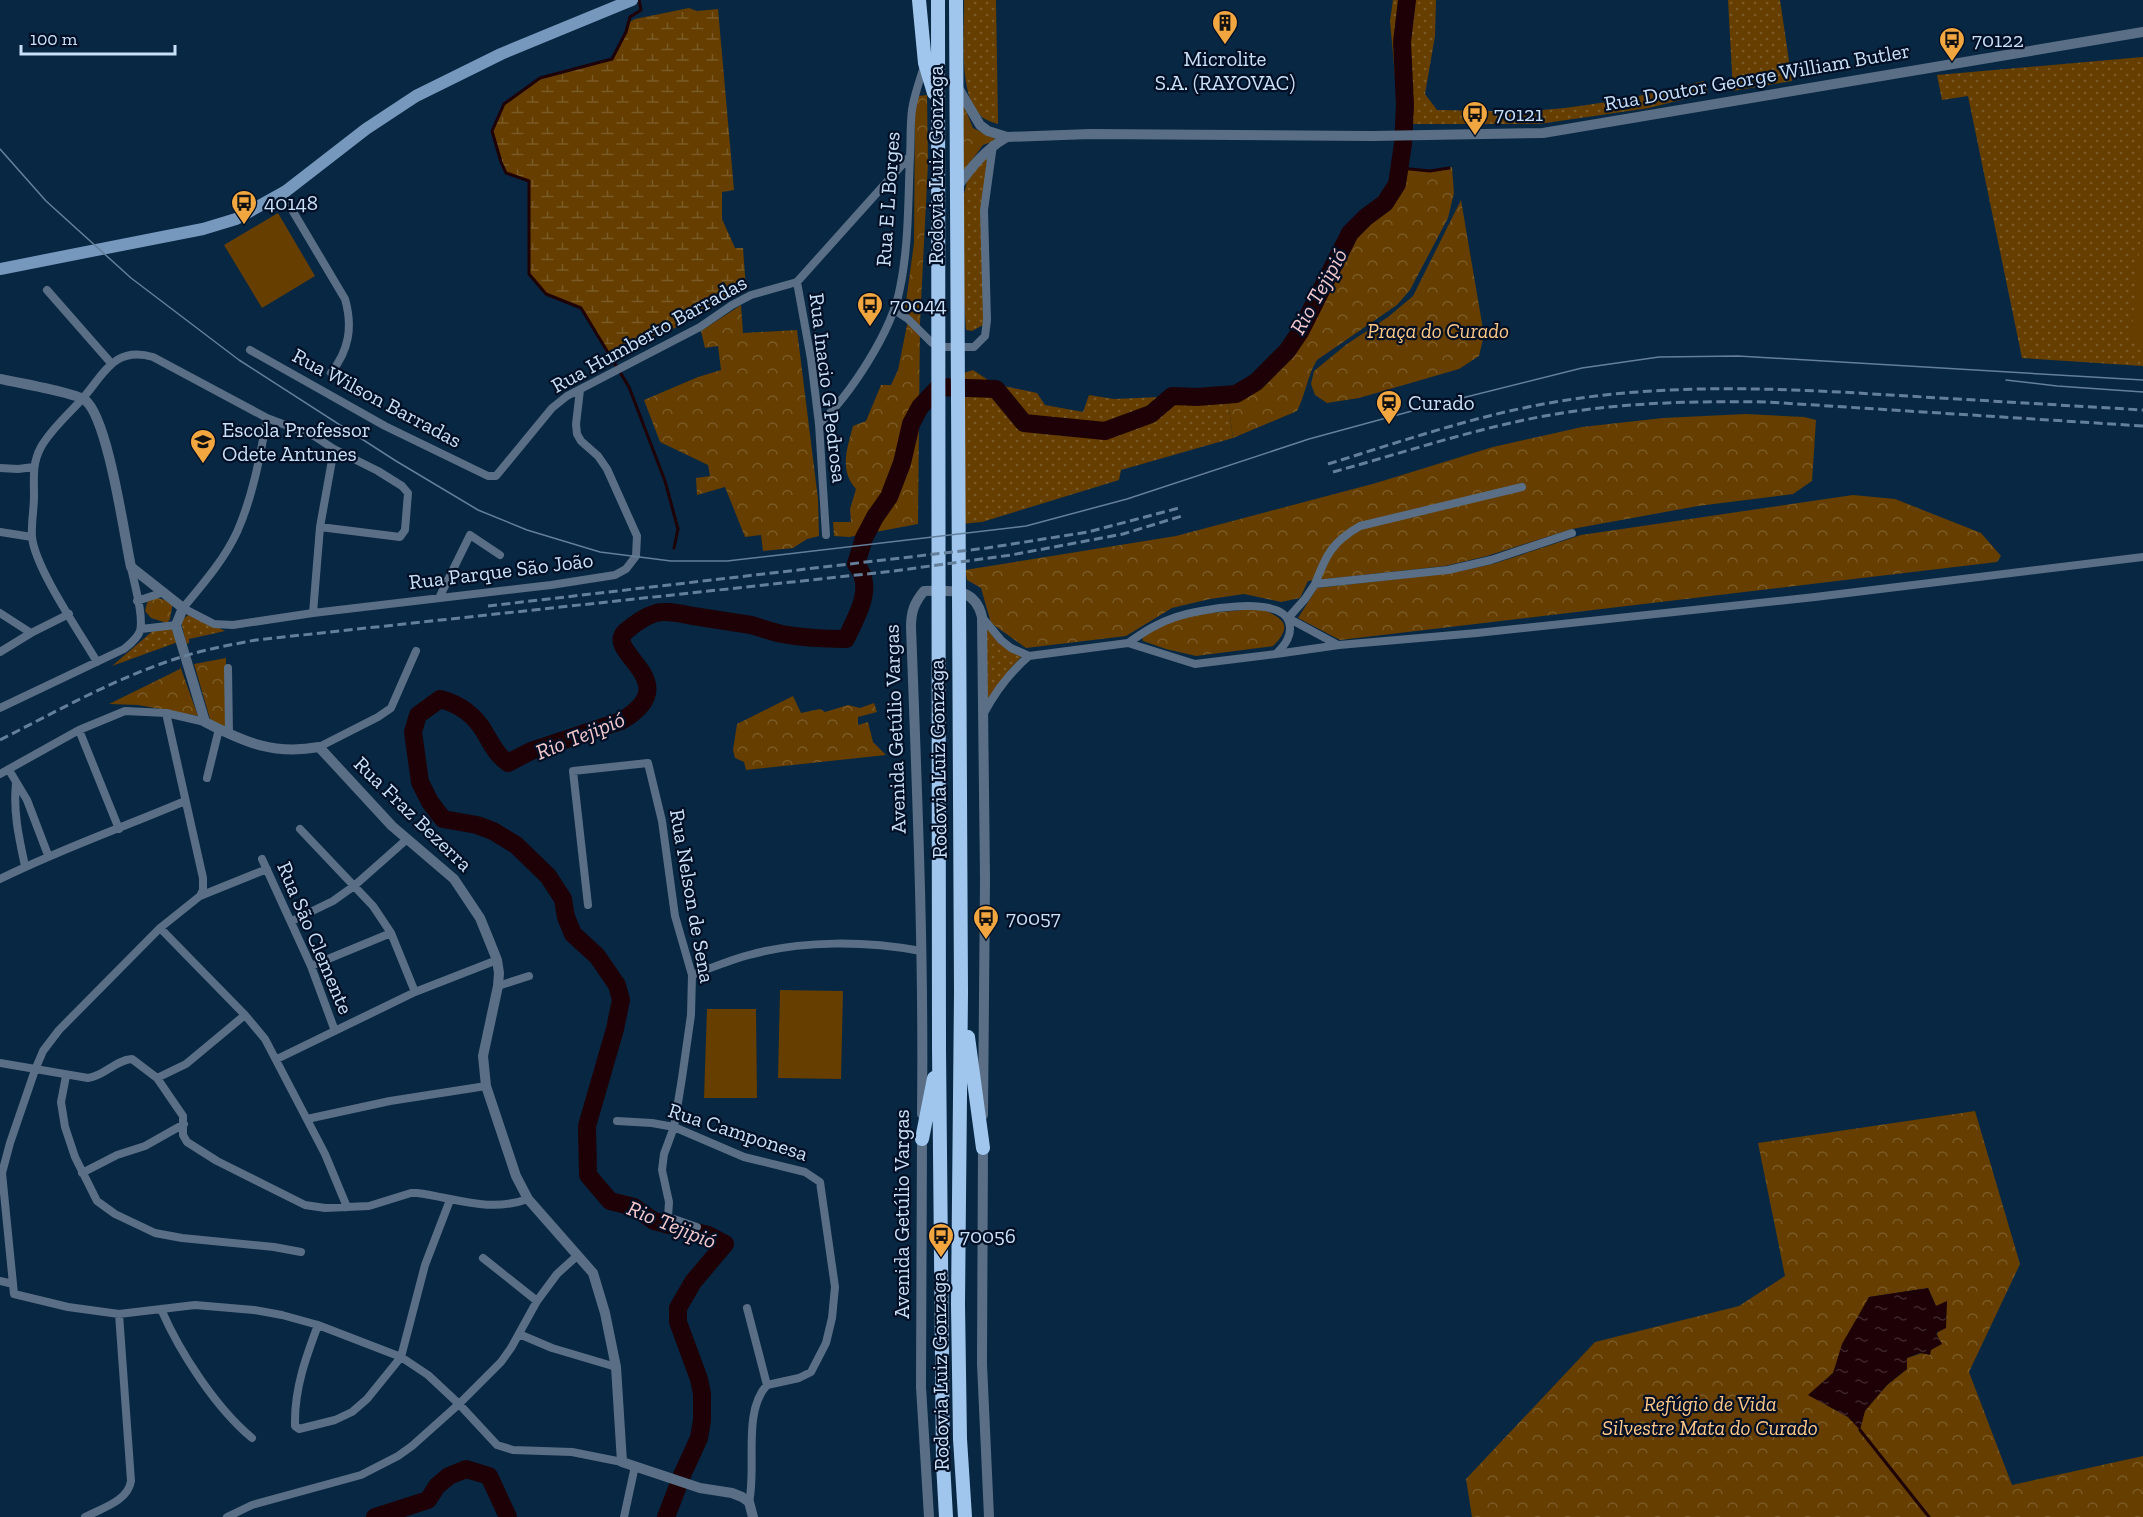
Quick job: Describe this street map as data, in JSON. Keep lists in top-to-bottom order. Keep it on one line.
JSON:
{"streets":{"highway":["Rodovia Luiz Gonzaga"],"street":["Rua Doutor George William Butler","Rua E L Borges","Rua Humberto Barradas","Rua Inacio G Pedrosa","Rua Wilson Barradas","Rua Parque São João","Avenida Getúlio Vargas","Rua Fraz Bezerra","Rua Nelson de Sena","Rua São Clemente","Rua Camponesa"]},"crossings":[["Rua E L Borges","Rua Inacio G Pedrosa"],["Rua Humberto Barradas","Rua Inacio G Pedrosa"],["Rua Humberto Barradas","Rua Wilson Barradas"],["Rua Humberto Barradas","Rua Parque São João"],["Rua Nelson de Sena","Rua Camponesa"]],"water":["Rio Tejipió"],"parks":["Praça do Curado","Refúgio de Vida Silvestre Mata do Curado"],"places":{"building":["Microlite S.A. (RAYOVAC)"],"bus stop":["70122","70121","40148","70044","70057","70056"],"station":["Curado"],"school or university":["Escola Professor Odete Antunes"]},"scale_bar":"100 m"}
